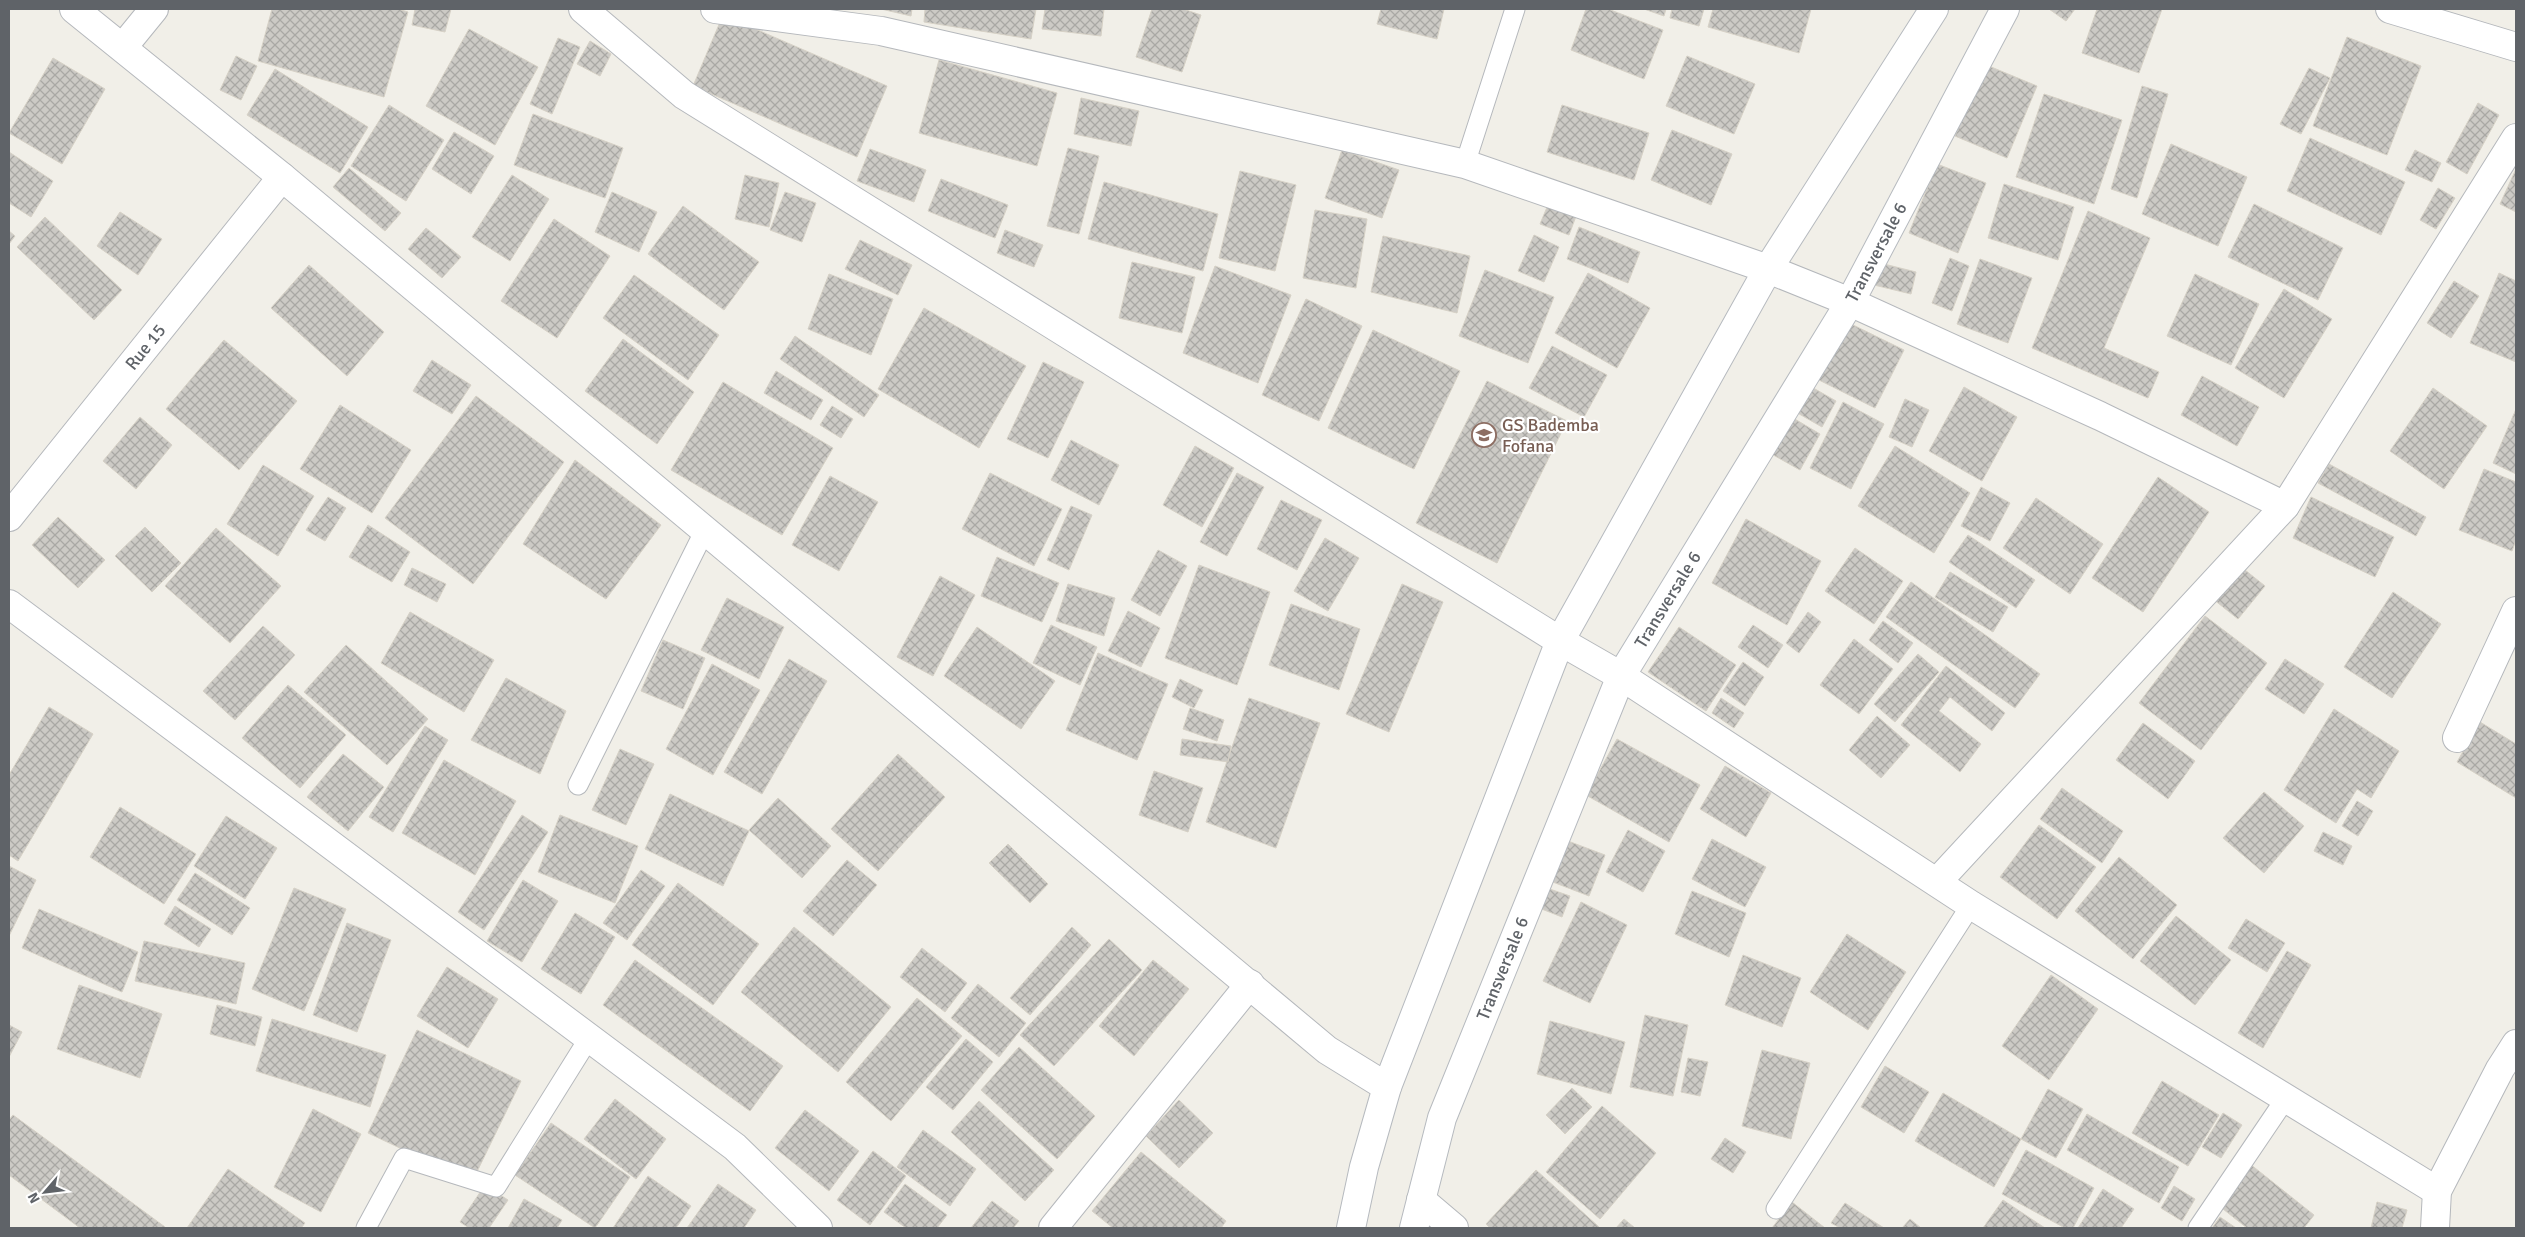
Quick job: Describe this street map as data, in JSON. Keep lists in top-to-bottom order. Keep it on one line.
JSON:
{"streets":{"street":["Transversale 6","Rue 15"]},"places":{"school or university":["GS Bademba Fofana"]},"north":"bottom left"}
